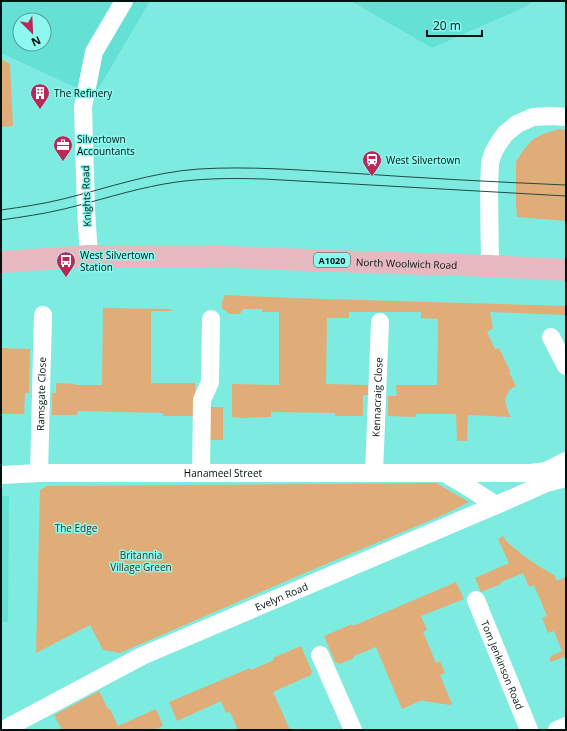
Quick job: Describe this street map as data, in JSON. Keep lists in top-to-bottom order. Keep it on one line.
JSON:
{"streets":{"main road":["A1020","North Woolwich Road"],"street":["Knights Road","Ramsgate Close","Kennacraig Close","Hanameel Street","Evelyn Road","Tom Jenkinson Road"]},"crossings":[["Knights Road","North Woolwich Road"],["A1020","North Woolwich Road"],["Ramsgate Close","Hanameel Street"],["Kennacraig Close","Hanameel Street"]],"parks":["The Edge","Britannia Village Green"],"places":{"building":["The Refinery"],"office":["Silvertown Accountants"],"station":["West Silvertown"],"bus stop":["West Silvertown Station"]},"scale_bar":"20 m","north":"bottom right"}
